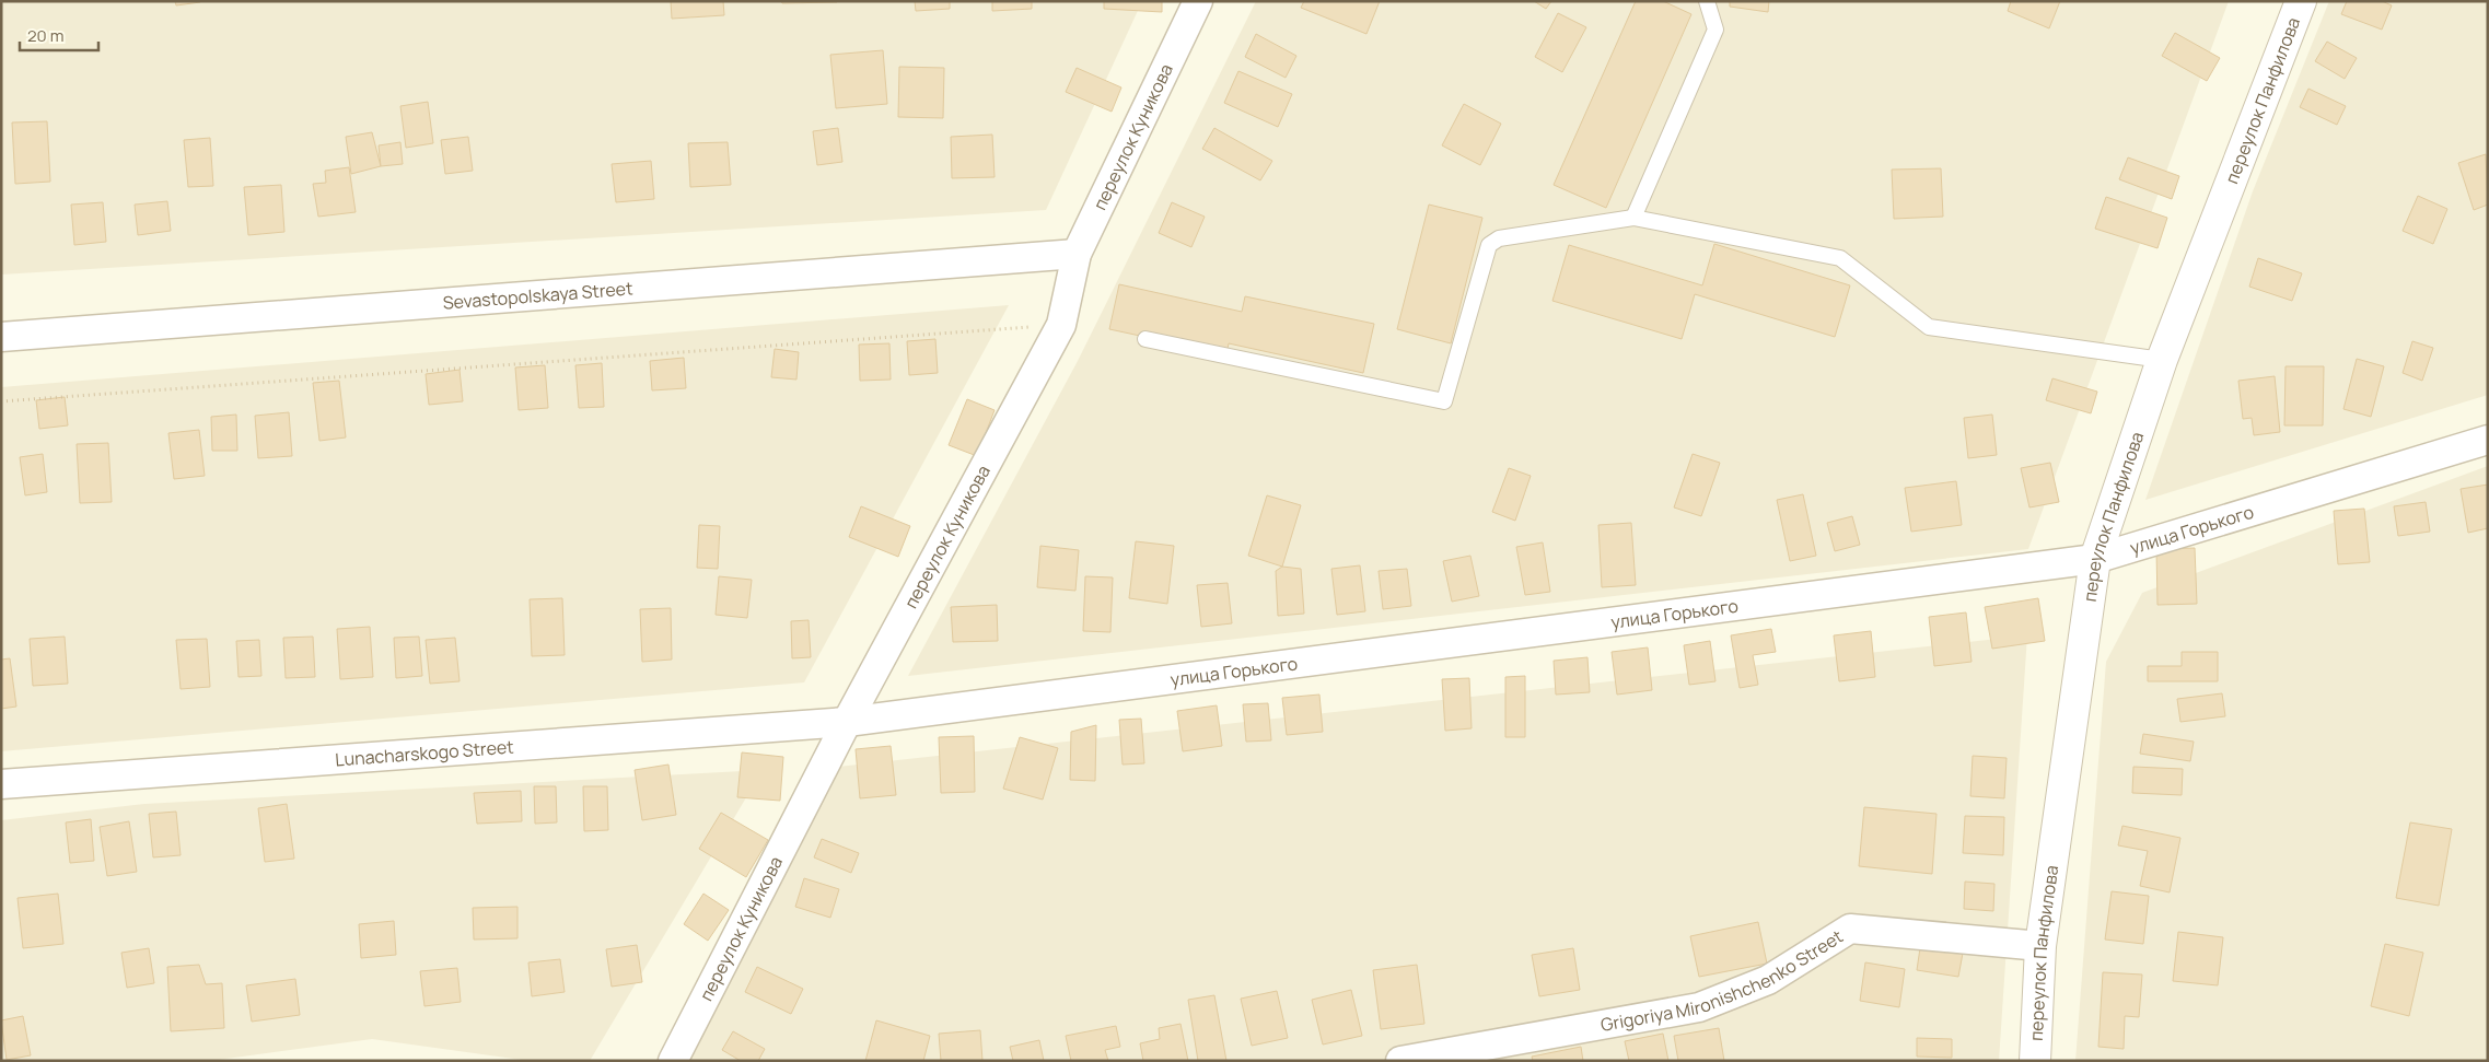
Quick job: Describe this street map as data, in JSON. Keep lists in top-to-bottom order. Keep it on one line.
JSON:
{"streets":{"street":["переулок Панфилова","переулок Куникова","Sevastopolskaya Street","улица Горького","Lunacharskogo Street","Grigoriya Mironishchenko Street"]},"crossings":[["переулок Панфилова","улица Горького"],["переулок Панфилова","Grigoriya Mironishchenko Street"],["переулок Куникова","Sevastopolskaya Street"],["переулок Куникова","улица Горького"],["переулок Куникова","Lunacharskogo Street"],["улица Горького","Lunacharskogo Street"]],"scale_bar":"20 m"}
